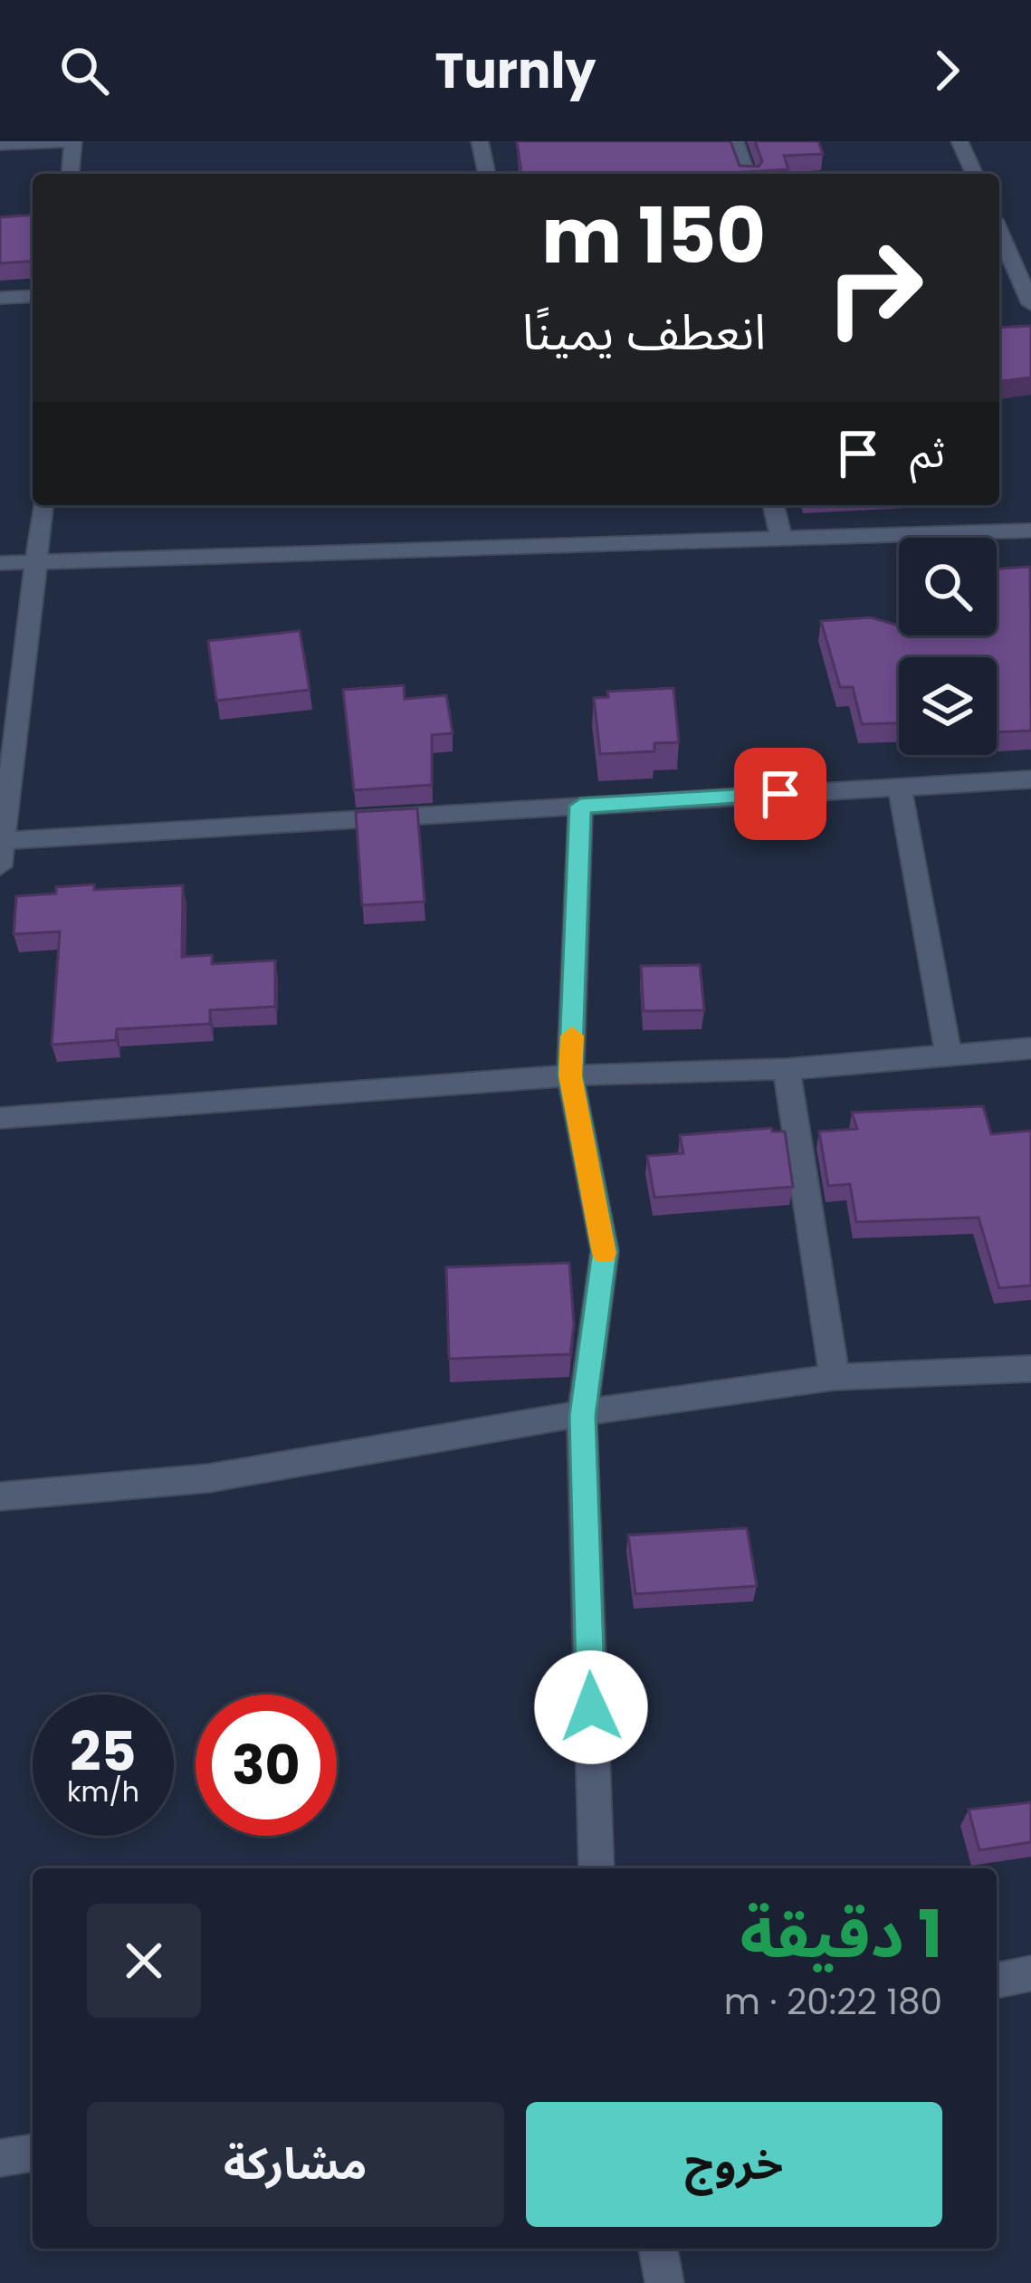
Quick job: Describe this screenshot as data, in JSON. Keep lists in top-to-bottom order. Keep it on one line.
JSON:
{"page":{"header":"Turnly","turn":["150 m","انعطف يمينًا"],"then":"ثم","speed":"25 km/h","limit":"30","heading":["1 دقيقة","180 m · 20:22"],"buttons":["خروج","مشاركة"]}}
